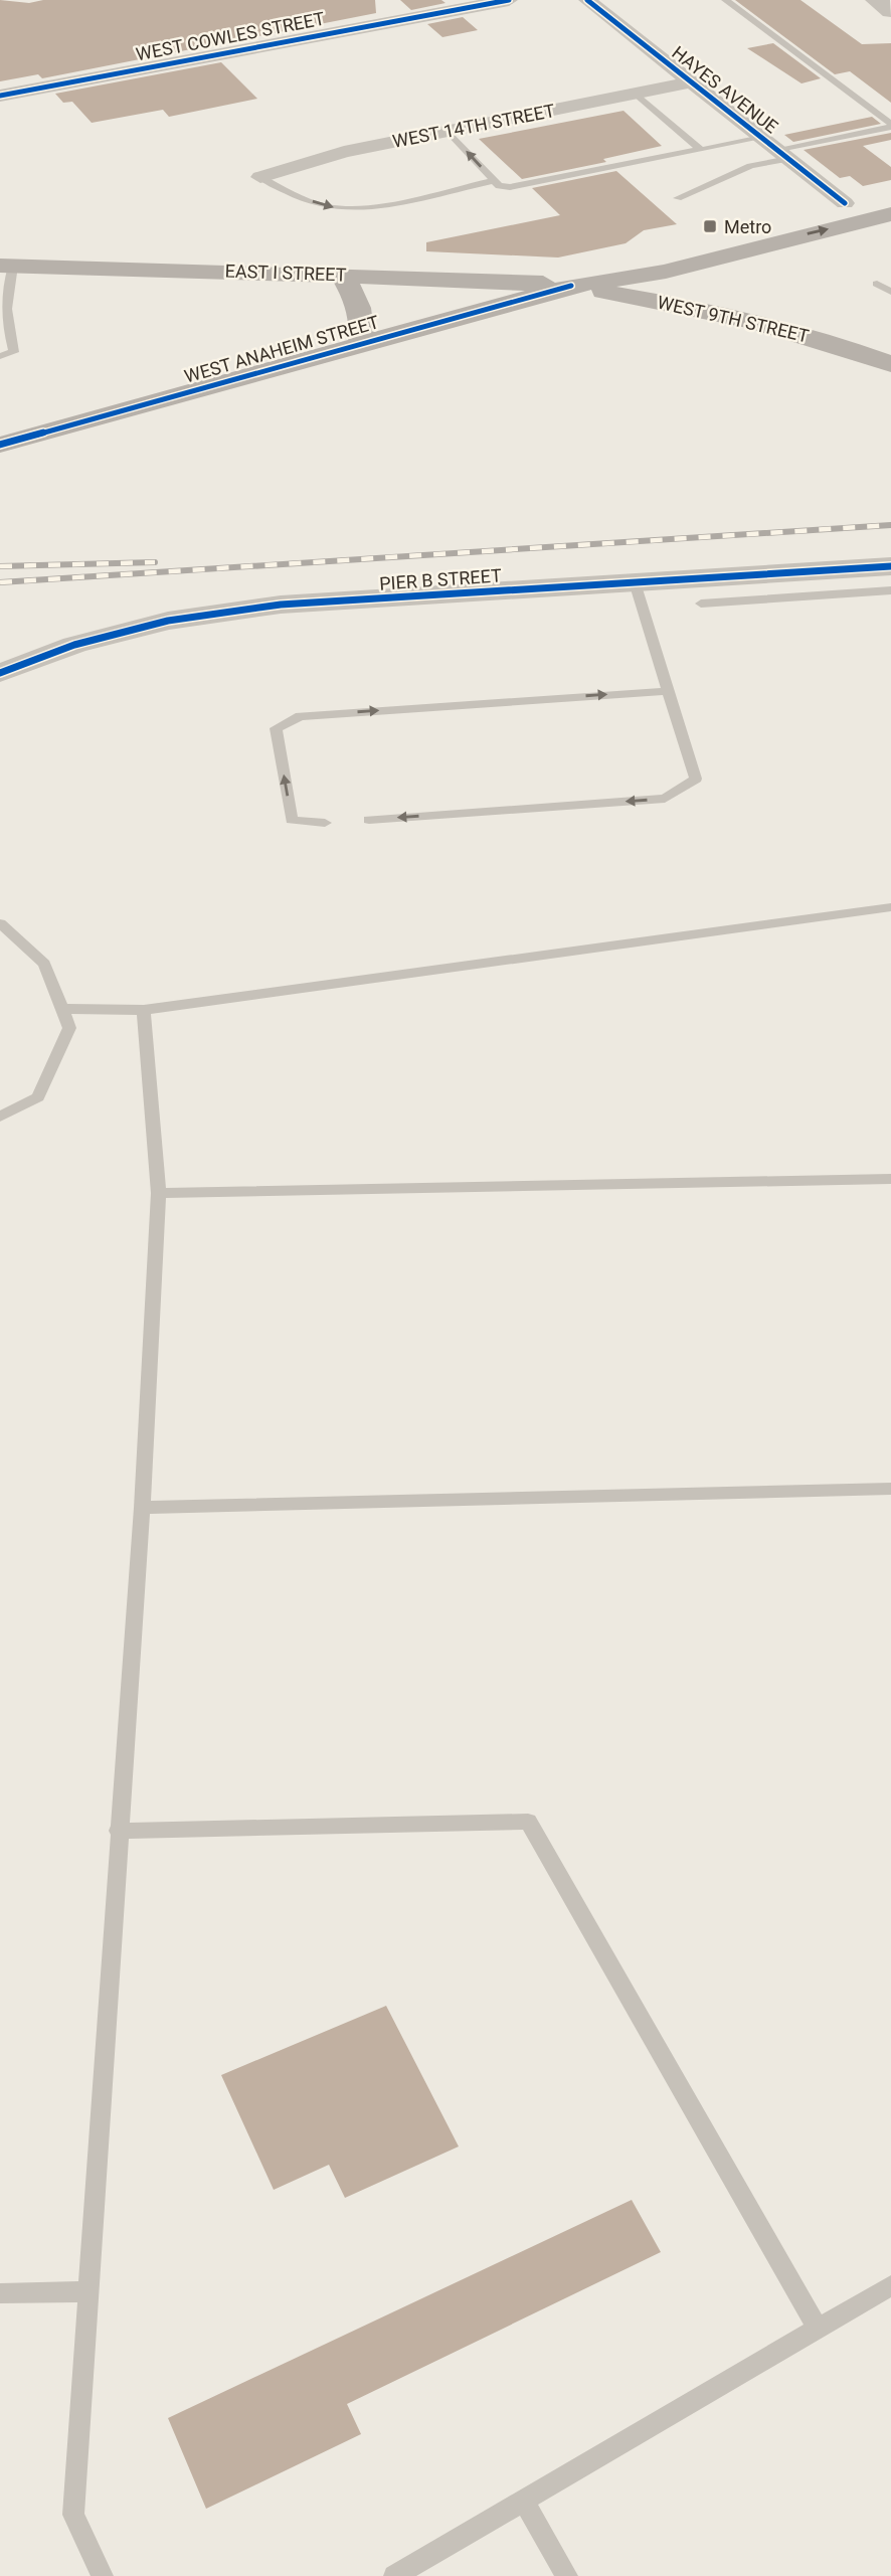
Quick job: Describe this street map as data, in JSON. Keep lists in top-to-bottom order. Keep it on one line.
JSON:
{"streets":{"main road":["EAST I STREET","WEST 9TH STREET","WEST ANAHEIM STREET"],"street":["WEST COWLES STREET","HAYES AVENUE","WEST 14TH STREET","PIER B STREET"]},"crossings":[["HAYES AVENUE","WEST 14TH STREET"],["HAYES AVENUE","WEST ANAHEIM STREET"],["EAST I STREET","WEST 9TH STREET"],["EAST I STREET","WEST ANAHEIM STREET"],["WEST 9TH STREET","WEST ANAHEIM STREET"]],"places":{"transit":["Metro"]}}
